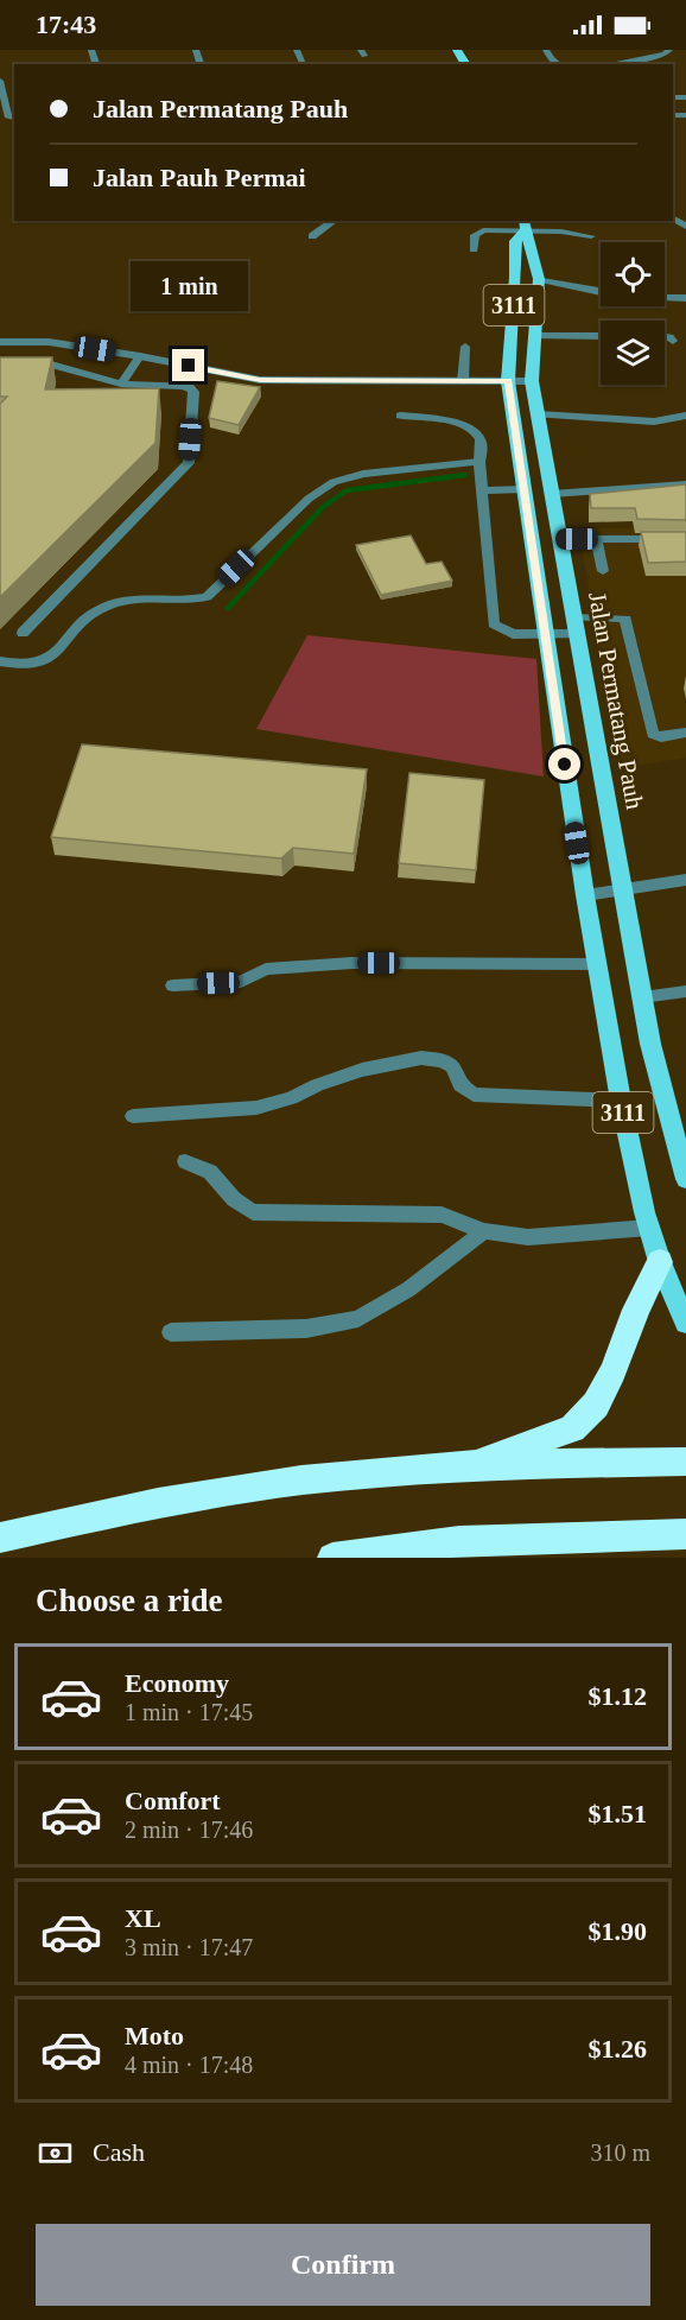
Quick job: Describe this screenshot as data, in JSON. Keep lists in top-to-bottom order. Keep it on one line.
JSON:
{"streets":{"main road":["3111","Jalan Permatang Pauh"]},"crossings":[["3111","Jalan Permatang Pauh"]],"page":{"status":"17:43","banner":["Jalan Permatang Pauh","Jalan Pauh Permai"],"bubble":"1 min","heading":"Choose a ride","list":[{"name":"Economy","note":"1 min · 17:45","value":"$1.12"},{"name":"Comfort","note":"2 min · 17:46","value":"$1.51"},{"name":"XL","note":"3 min · 17:47","value":"$1.90"},{"name":"Moto","note":"4 min · 17:48","value":"$1.26"}],"pay":["Cash","310 m"],"buttons":"Confirm"}}
